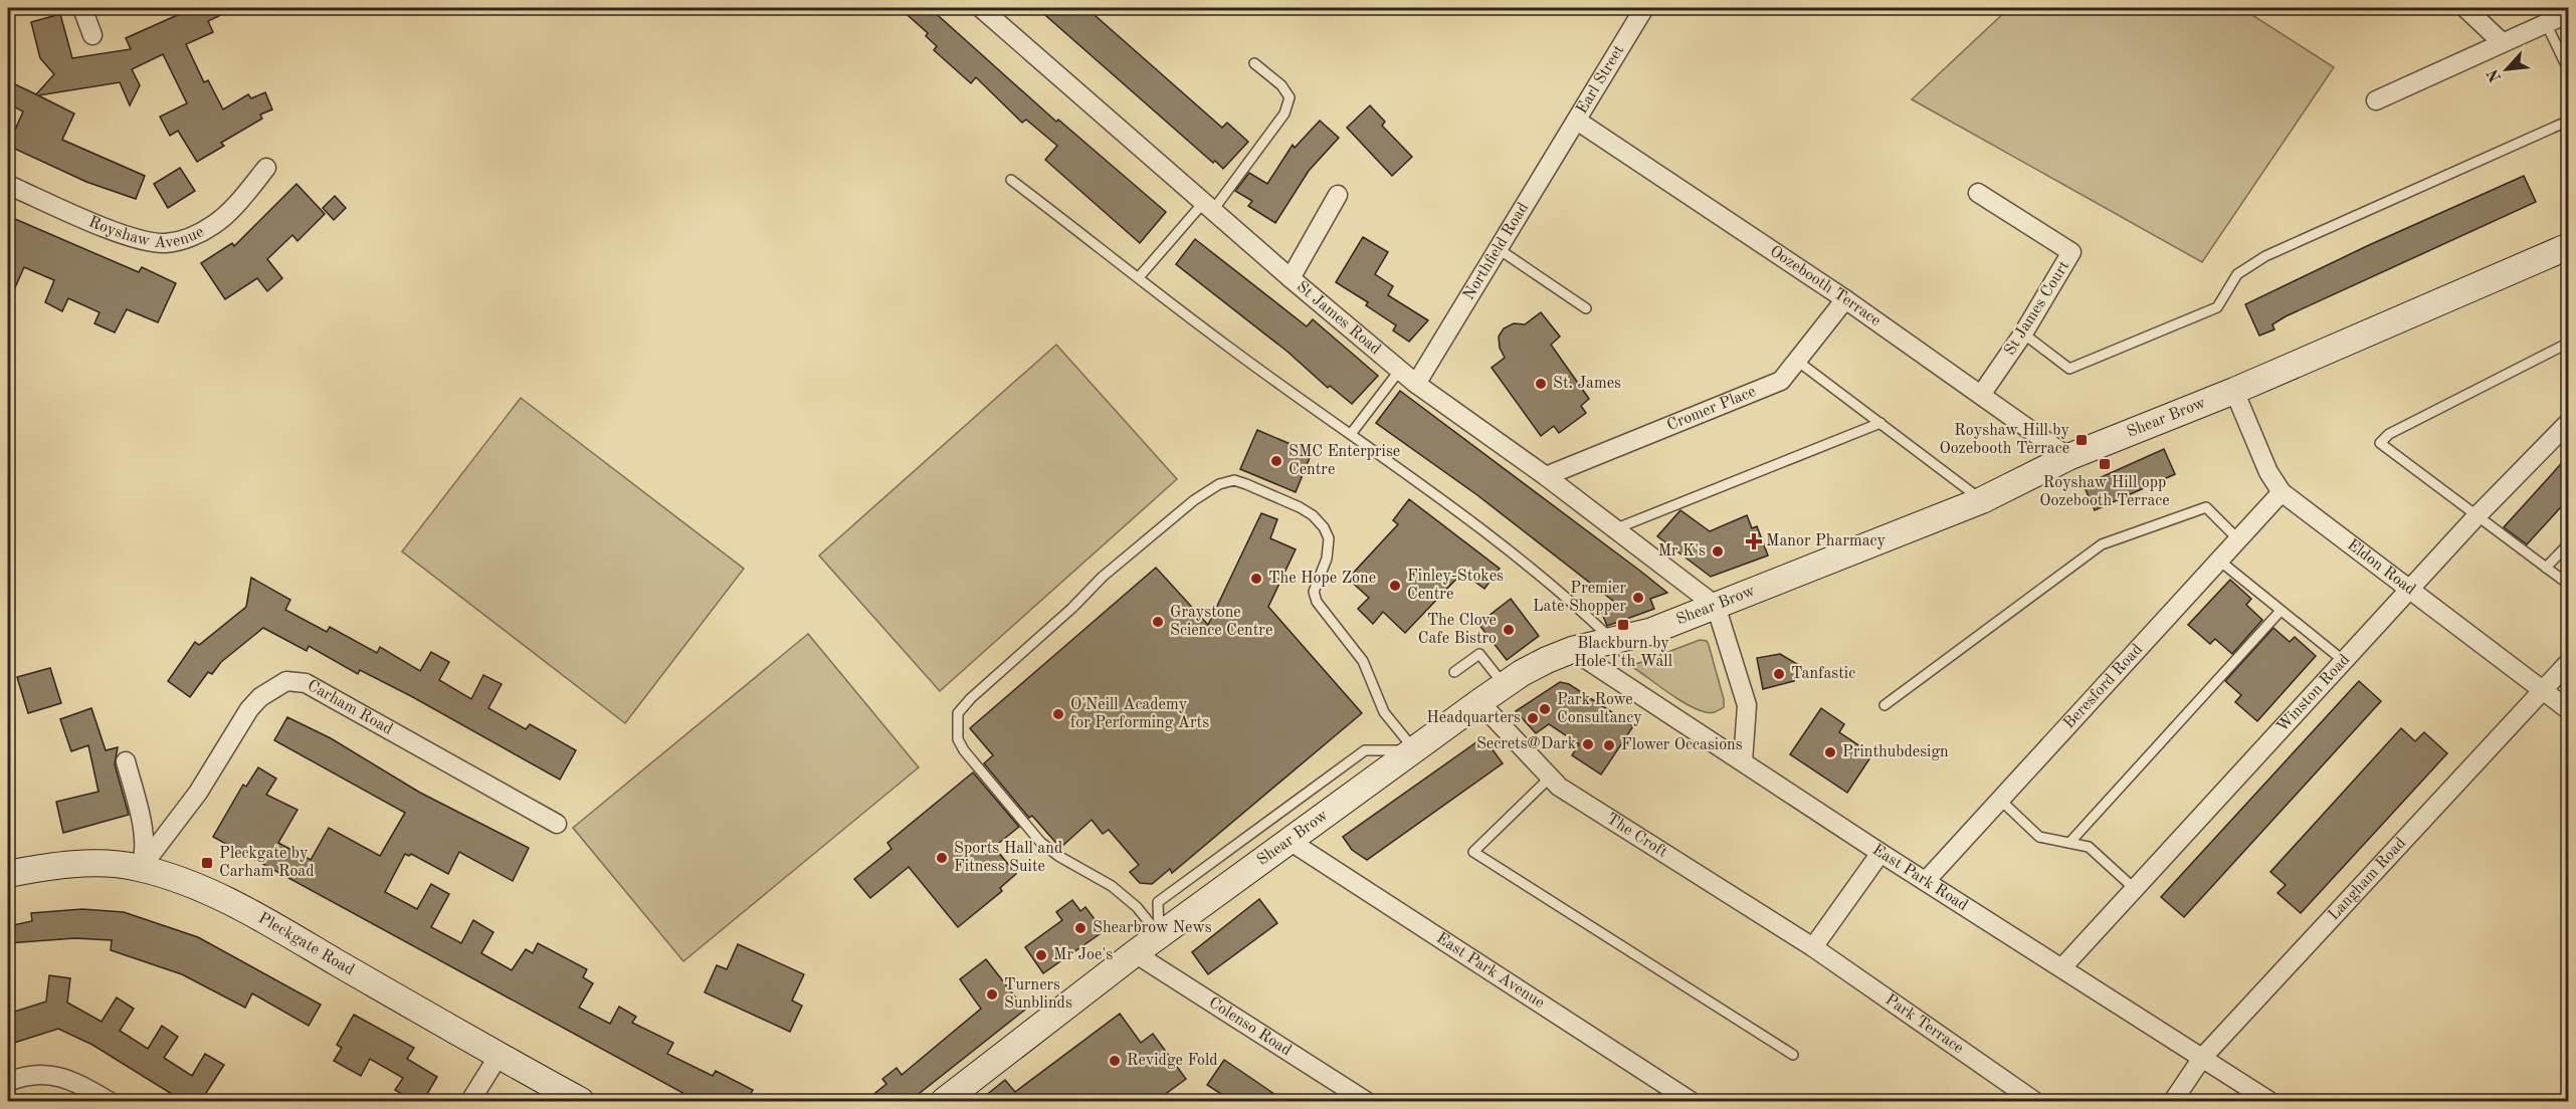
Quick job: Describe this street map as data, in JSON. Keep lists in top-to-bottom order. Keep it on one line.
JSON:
{"streets":{"main road":["Shear Brow","Pleckgate Road"],"street":["Earl Street","Royshaw Avenue","Northfield Road","Oozebooth Terrace","St James Court","St James Road","Cromer Place","Eldon Road","Beresford Road","Winston Road","Carham Road","The Croft","East Park Road","Langham Road","East Park Avenue","Park Terrace","Colenso Road"]},"crossings":[["Earl Street","Northfield Road"],["Earl Street","Oozebooth Terrace"],["Northfield Road","Oozebooth Terrace"],["Northfield Road","St James Road"],["Oozebooth Terrace","St James Court"],["Oozebooth Terrace","Cromer Place"],["Oozebooth Terrace","Shear Brow"],["St James Road","Cromer Place"],["St James Road","Shear Brow"],["Shear Brow","Eldon Road"],["Shear Brow","The Croft"],["Shear Brow","East Park Road"],["Shear Brow","East Park Avenue"],["Shear Brow","Colenso Road"],["Eldon Road","Beresford Road"],["Eldon Road","Winston Road"],["Eldon Road","Langham Road"],["Beresford Road","East Park Road"],["Winston Road","East Park Road"],["Carham Road","Pleckgate Road"],["The Croft","Park Terrace"],["East Park Road","Langham Road"]],"places":{"other":["St. James","SMC Enterprise Centre","Mr K's","The Hope Zone","Finley-Stokes Centre","Premier Late Shopper","Graystone Science Centre","The Clove Cafe Bistro","Tanfastic","Park Rowe Consultancy","O'Neill Academy for Performing Arts","Headquarters","Secrets@Dark","Flower Occasions","Printhubdesign","Sports Hall and Fitness Suite","Shearbrow News","Mr Joe's","Turners Sunblinds","Revidge Fold"],"transit":["Royshaw Hill by Oozebooth Terrace","Royshaw Hill opp Oozebooth Terrace","Blackburn by Hole I'th Wall","Pleckgate by Carham Road"],"health":["Manor Pharmacy"]},"north":"bottom left"}
